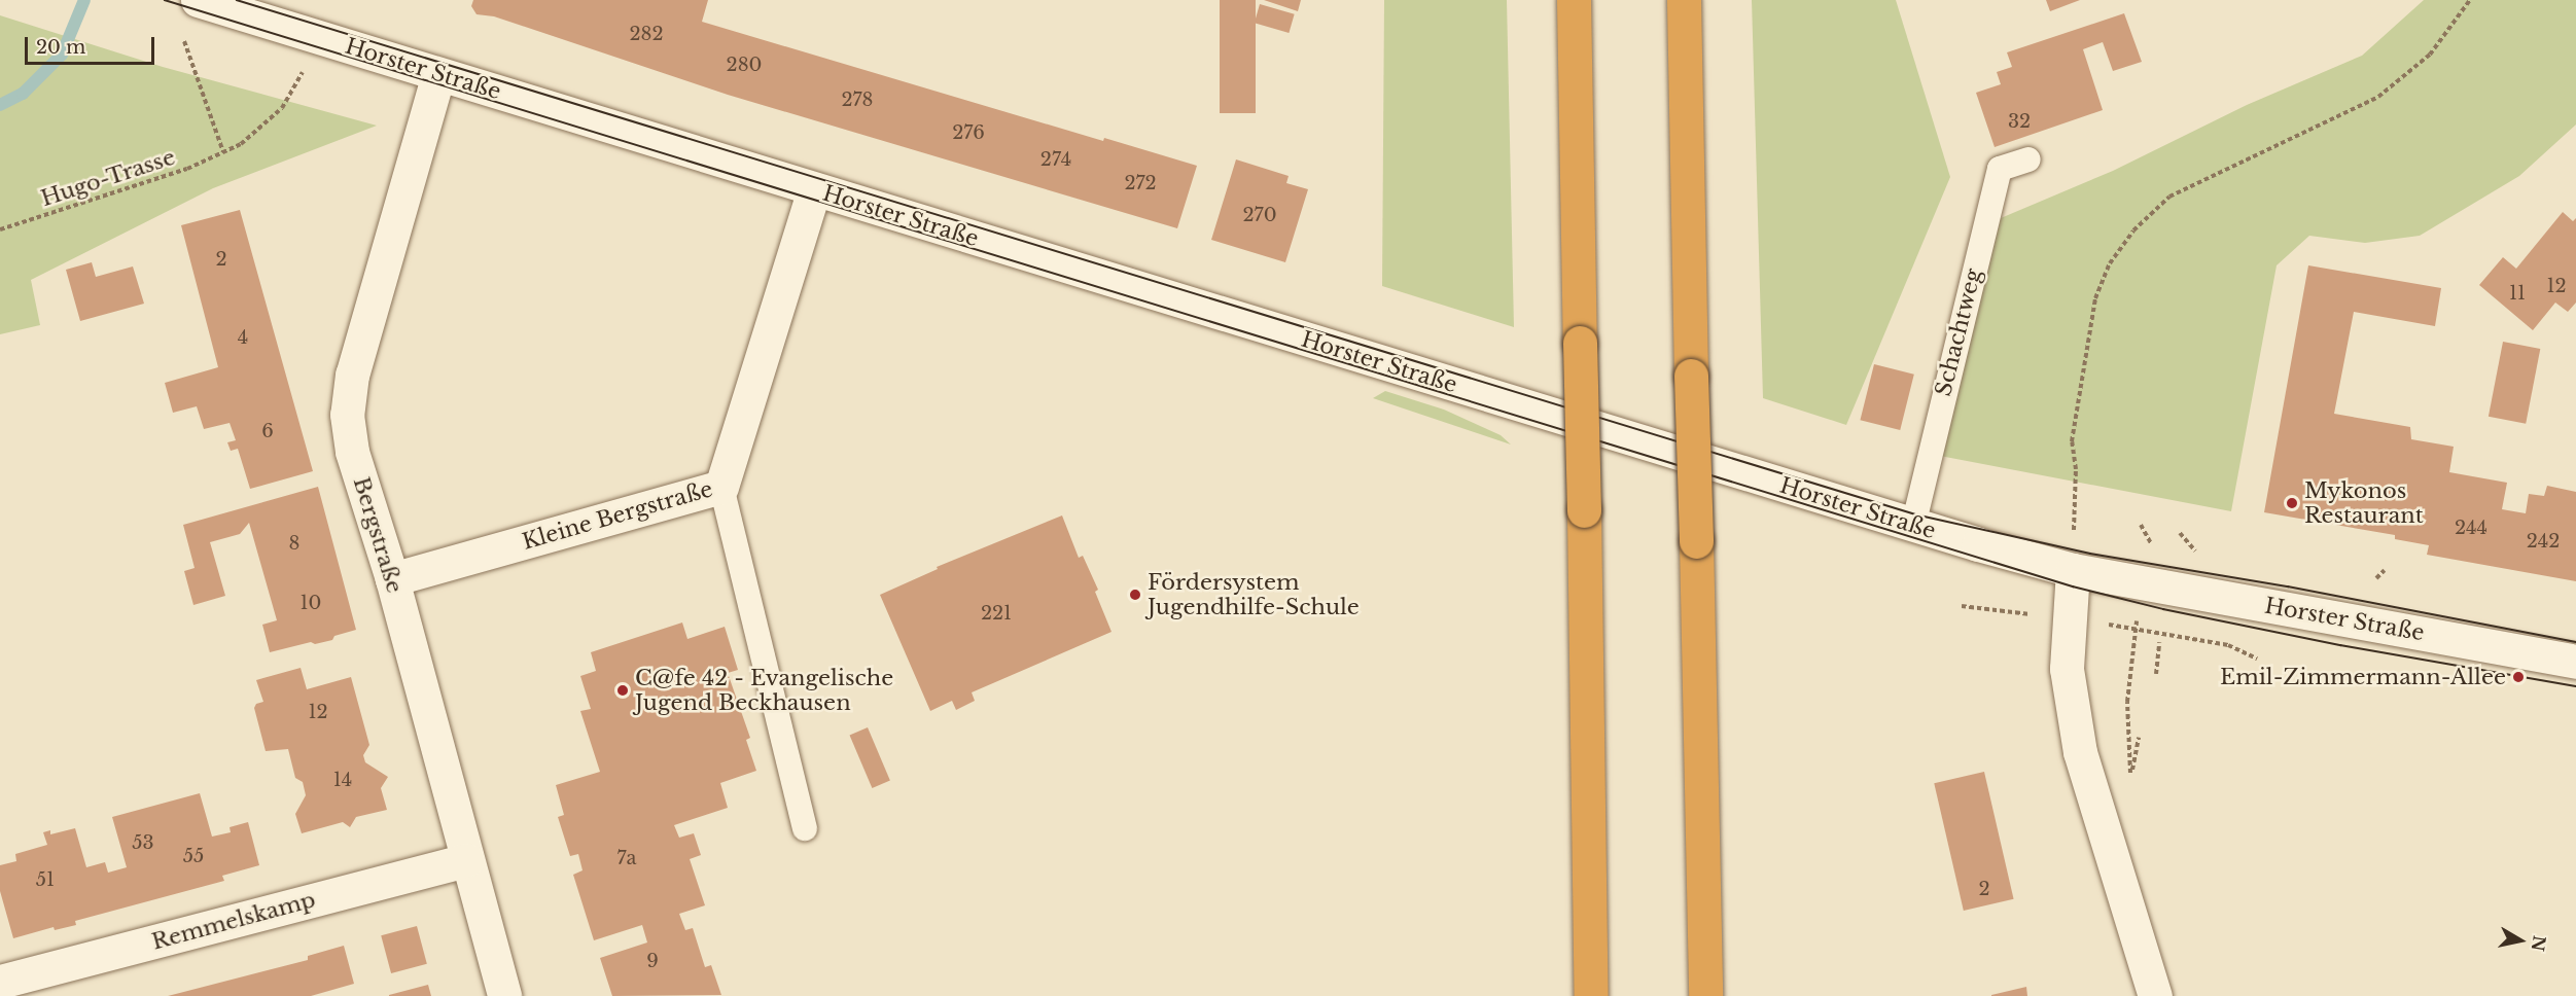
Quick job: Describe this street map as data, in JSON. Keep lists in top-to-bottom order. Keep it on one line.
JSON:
{"streets":{"main road":["Horster Straße","Kleine Bergstraße","Bergstraße","Remmelskamp"],"lane":["Schachtweg"],"path":["Hugo-Trasse"]},"crossings":[["Horster Straße","Hugo-Trasse"],["Horster Straße","Schachtweg"],["Horster Straße","Kleine Bergstraße"],["Horster Straße","Bergstraße"],["Kleine Bergstraße","Bergstraße"],["Bergstraße","Remmelskamp"]],"places":["Mykonos Restaurant","Fördersystem Jugendhilfe-Schule","Emil-Zimmermann-Allee","C@fe 42 - Evangelische Jugend Beckhausen"],"house_numbers":["282","280","278","32","276","274","272","270","2","12","11","4","6","244","242","8","10","221","12","14","53","55","7a","51","2","9"],"scale_bar":"20 m","north":"right"}
